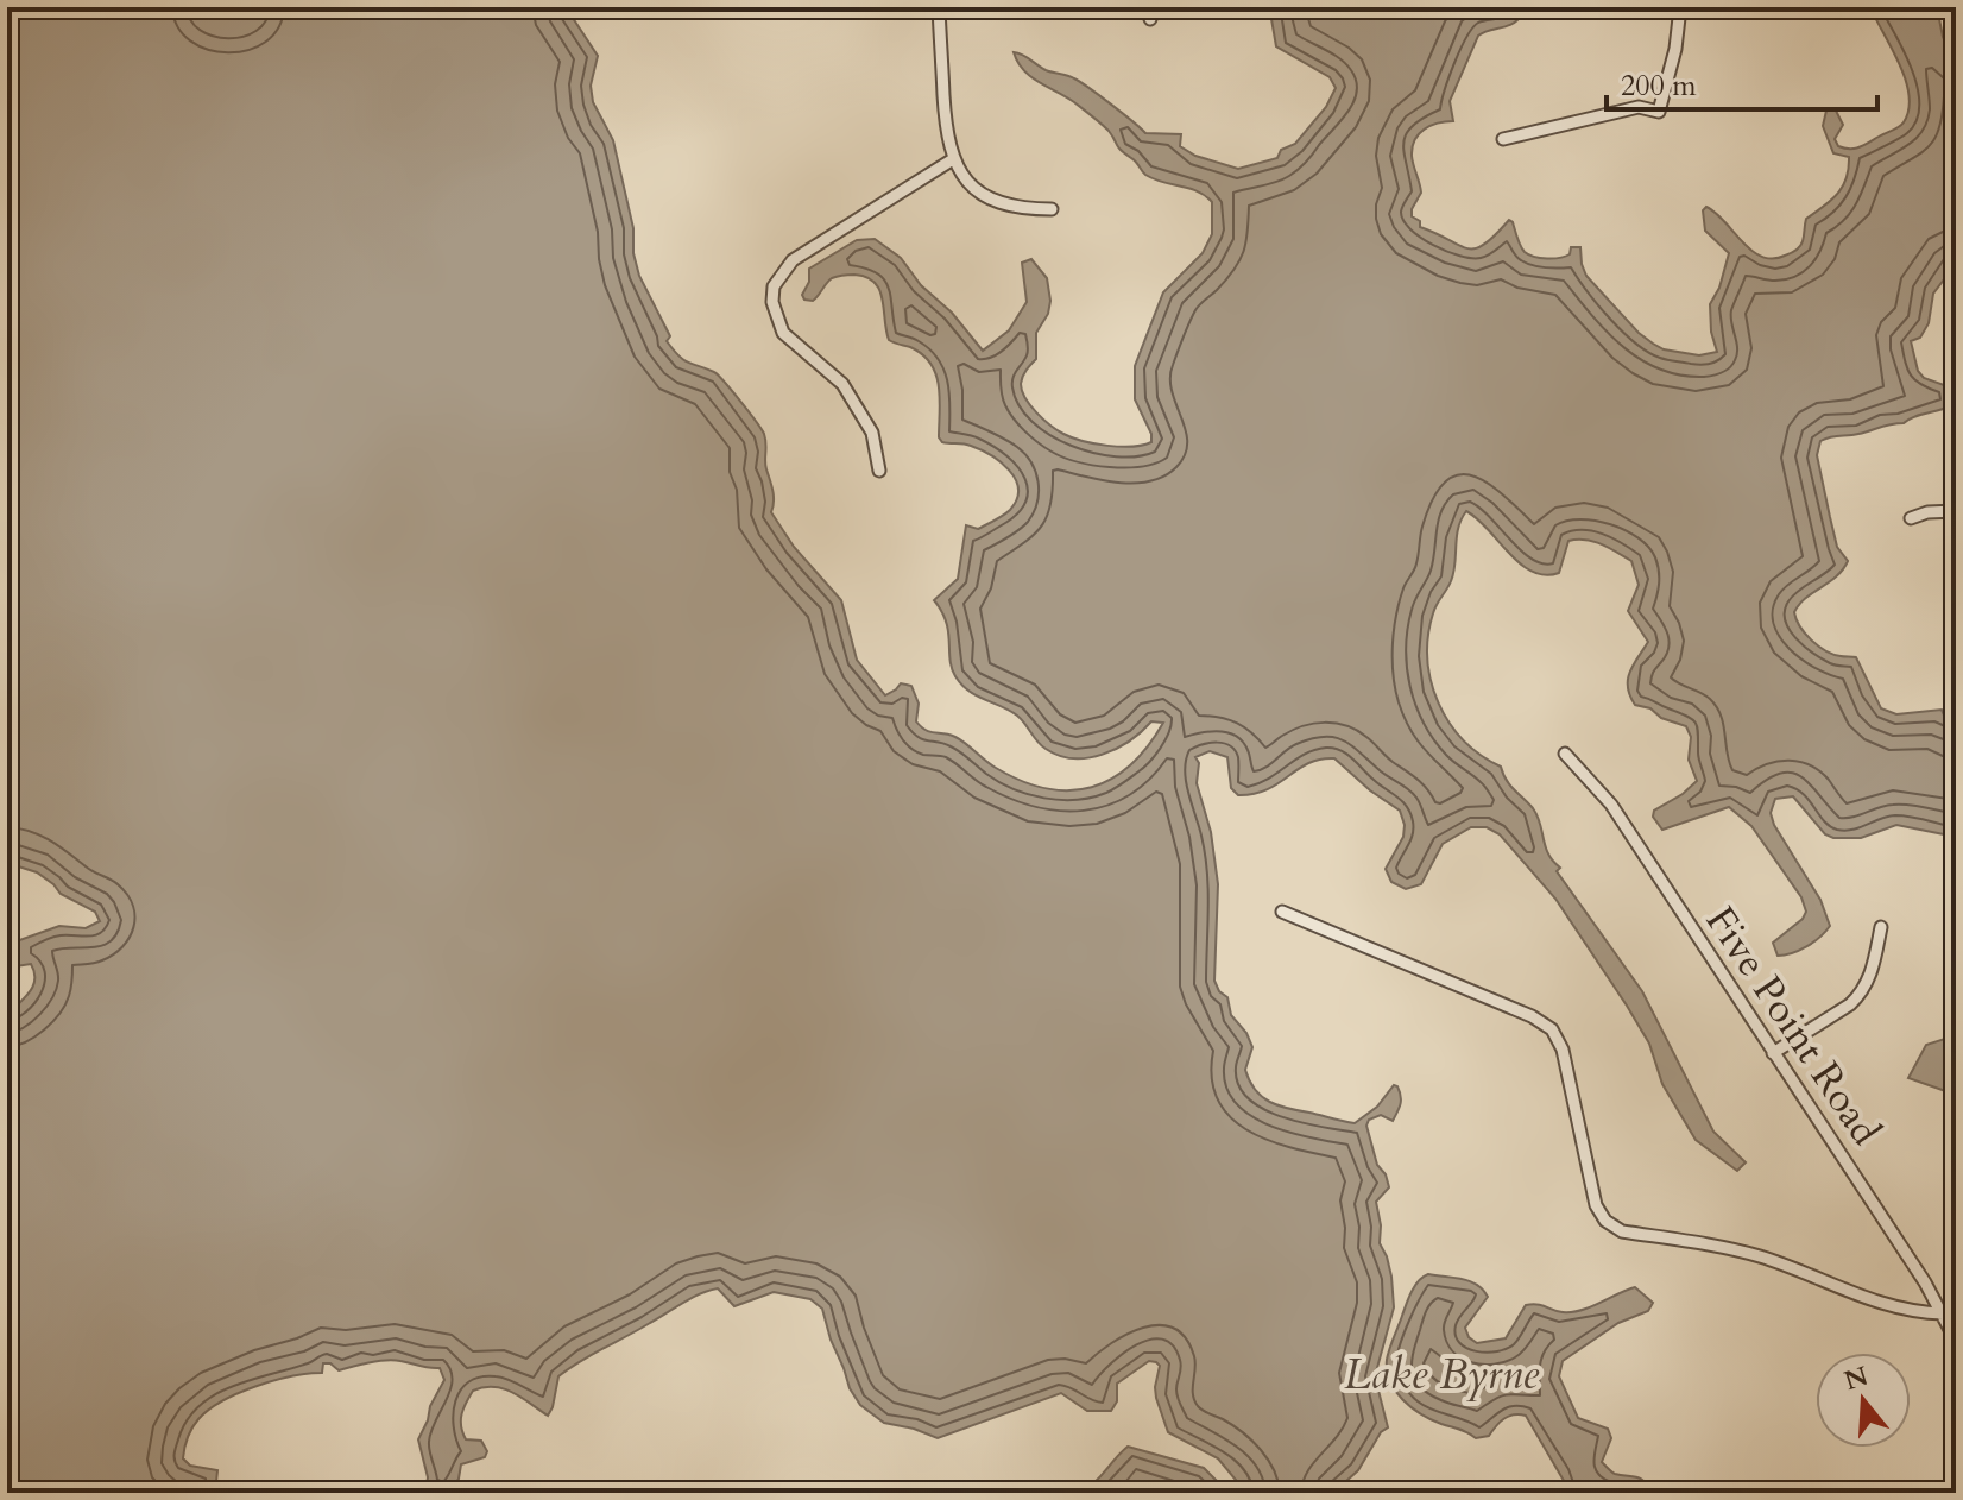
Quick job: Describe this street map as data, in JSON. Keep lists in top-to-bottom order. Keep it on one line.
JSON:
{"streets":{"street":["Five Point Road"]},"water":["Lake Byrne"],"scale_bar":"200 m","north":"top"}
